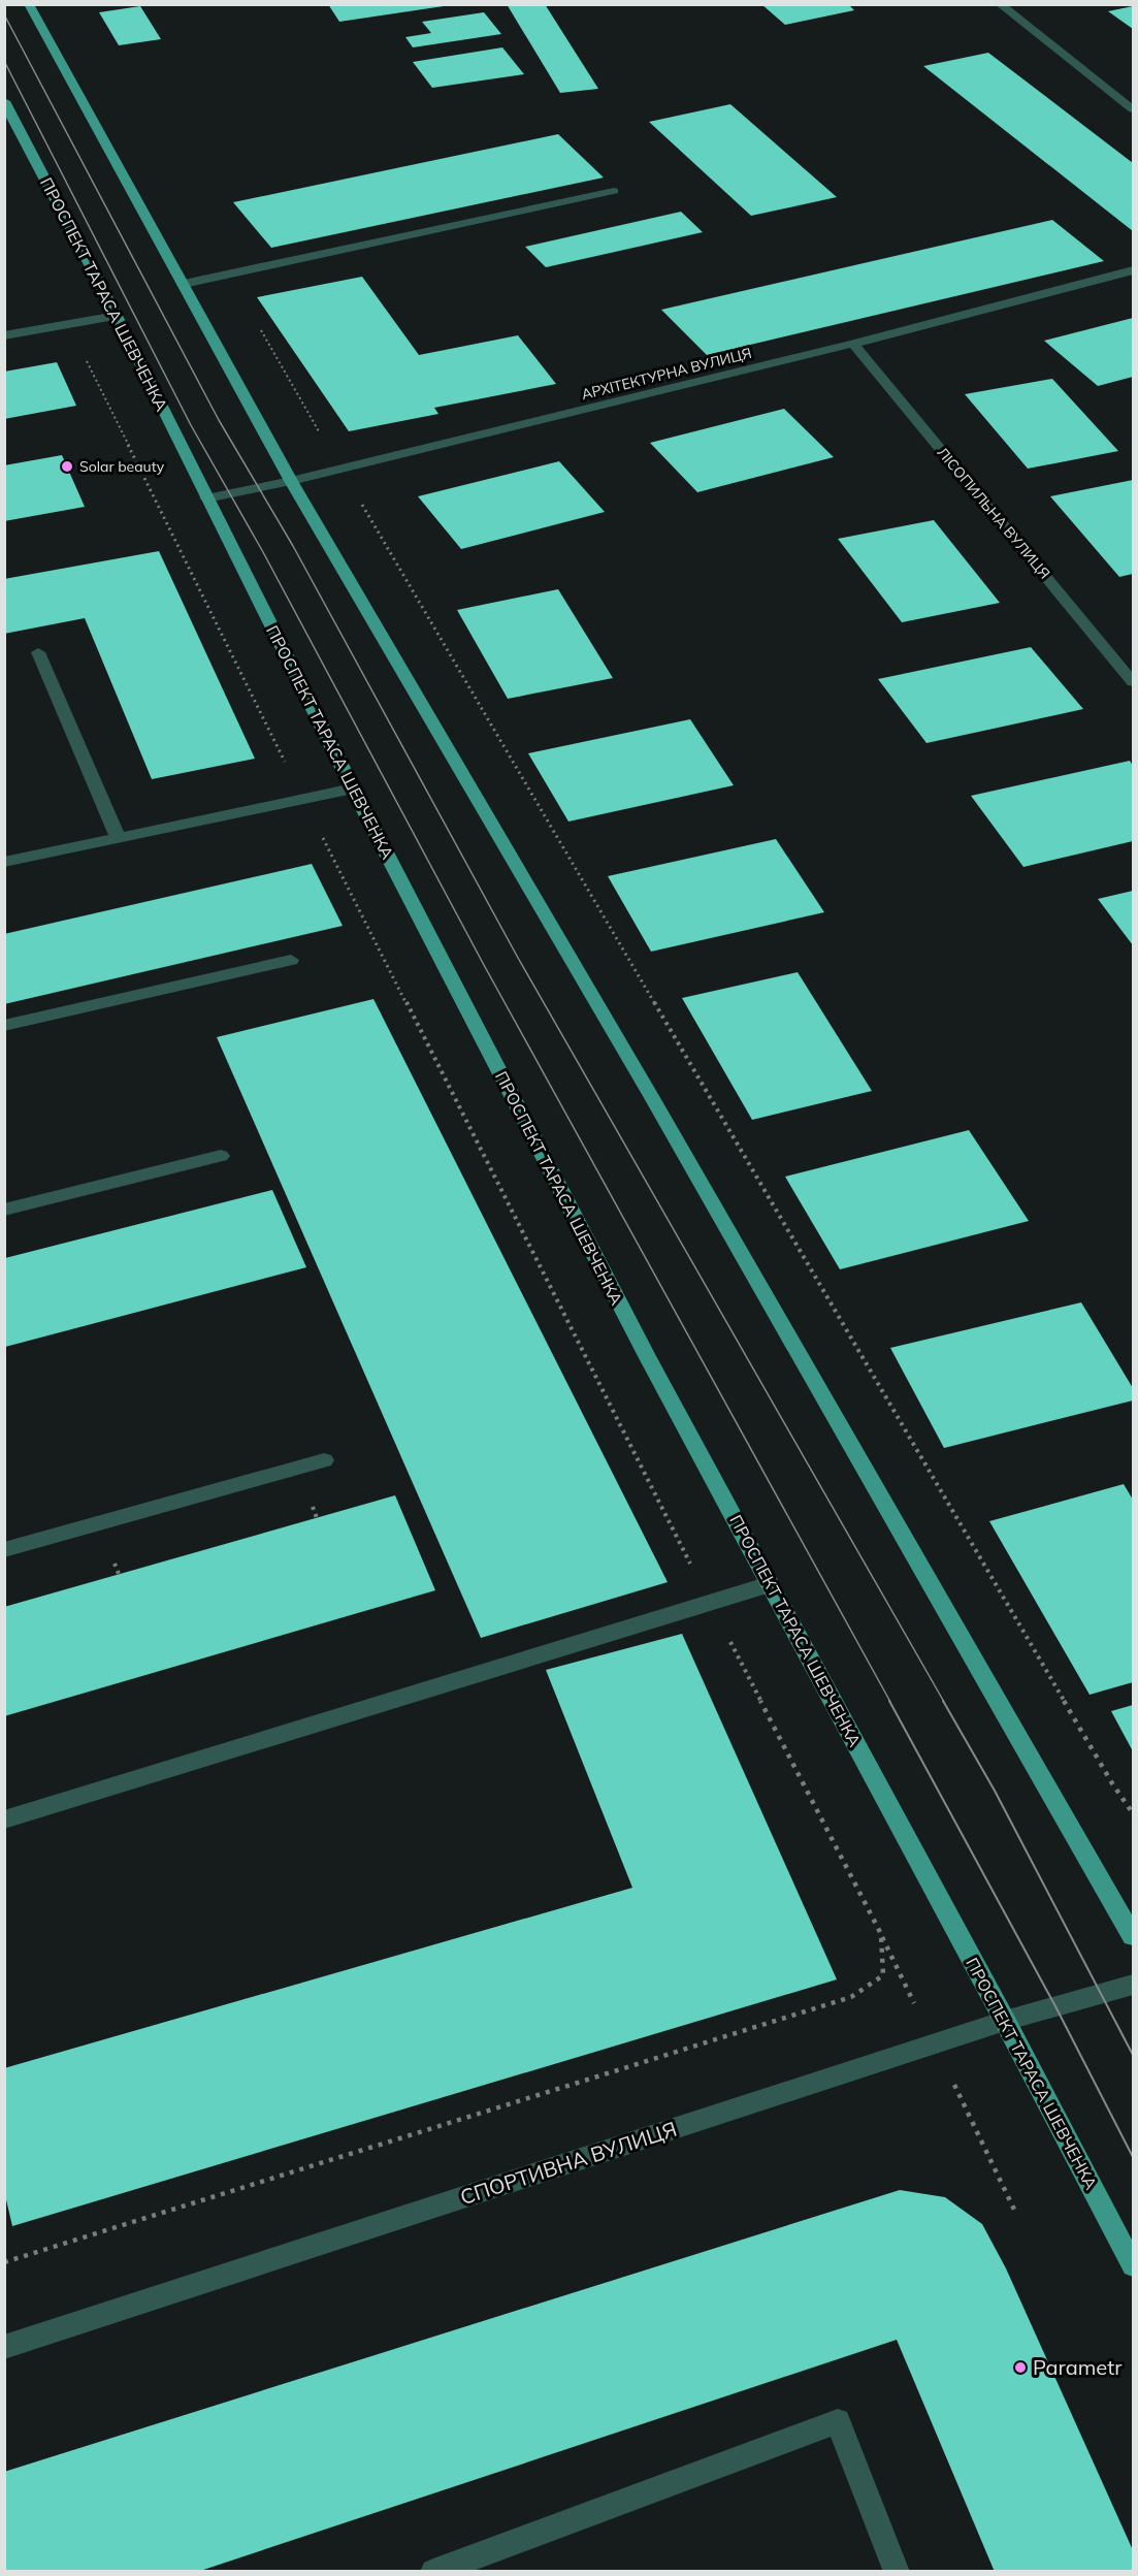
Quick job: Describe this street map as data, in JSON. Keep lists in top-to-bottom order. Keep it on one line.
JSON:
{"streets":{"main road":["ПРОСПЕКТ ТАРАСА ШЕВЧЕНКА"],"street":["АРХІТЕКТУРНА ВУЛИЦЯ","ЛІСОПИЛЬНА ВУЛИЦЯ","СПОРТИВНА ВУЛИЦЯ"]},"crossings":[["ПРОСПЕКТ ТАРАСА ШЕВЧЕНКА","АРХІТЕКТУРНА ВУЛИЦЯ"],["ПРОСПЕКТ ТАРАСА ШЕВЧЕНКА","СПОРТИВНА ВУЛИЦЯ"],["АРХІТЕКТУРНА ВУЛИЦЯ","ЛІСОПИЛЬНА ВУЛИЦЯ"]],"places":["Solar beauty","Parametr"]}
